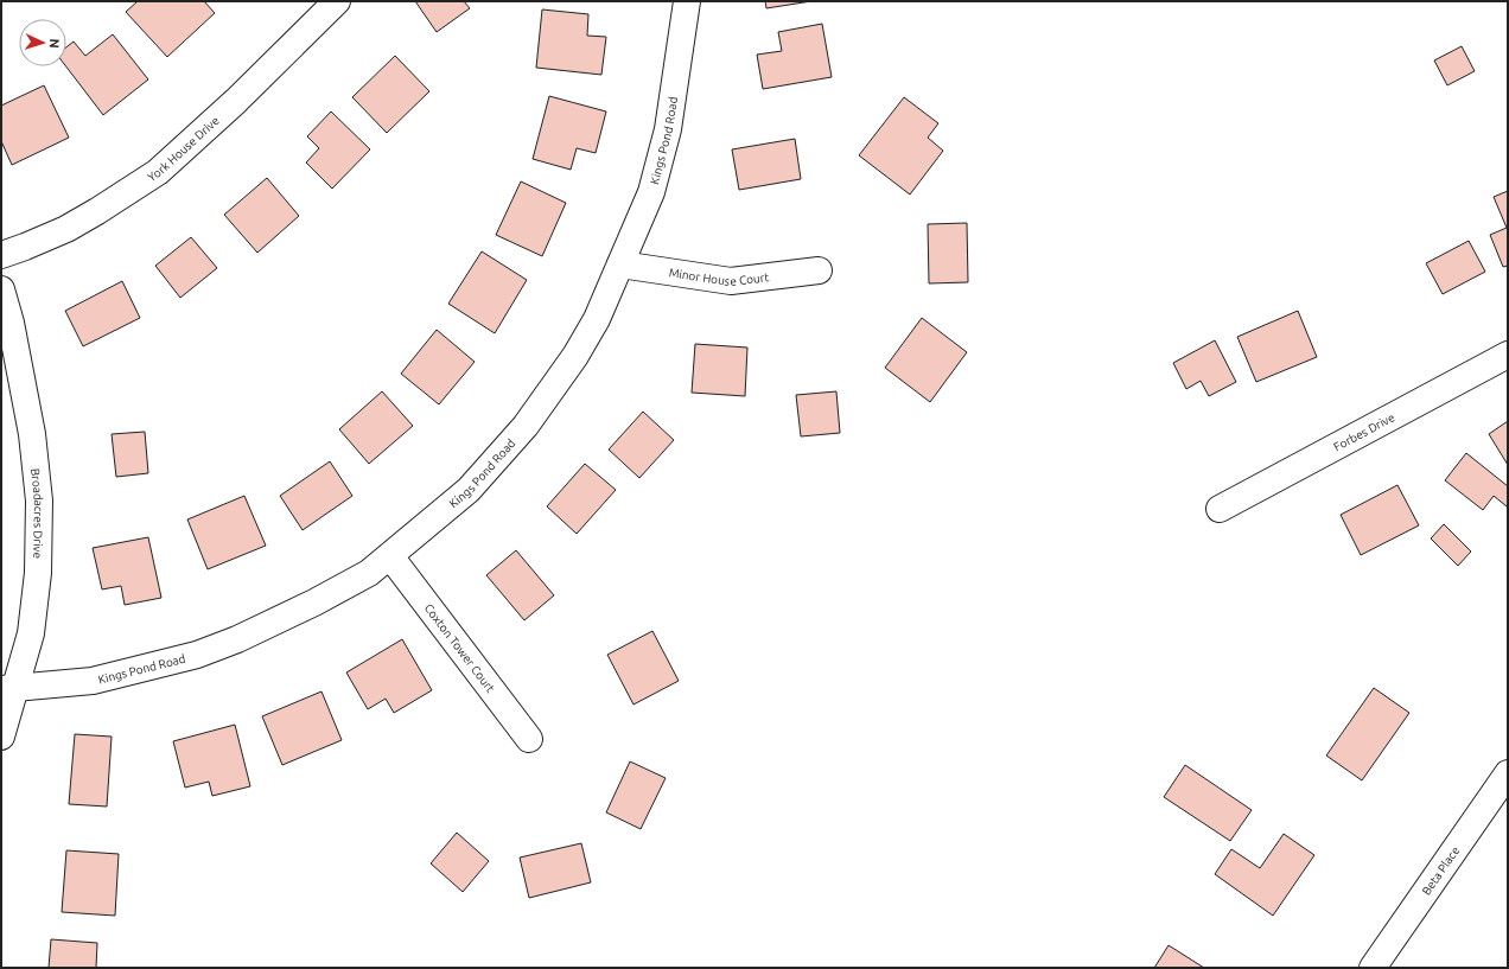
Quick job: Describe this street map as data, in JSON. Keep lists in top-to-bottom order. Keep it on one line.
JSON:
{"streets":{"street":["Kings Pond Road","York House Drive","Minor House Court","Forbes Drive","Broadacres Drive","Coxton Tower Court","Beta Place"]},"crossings":[["Kings Pond Road","Minor House Court"],["Kings Pond Road","Broadacres Drive"],["Kings Pond Road","Coxton Tower Court"]],"north":"right"}
